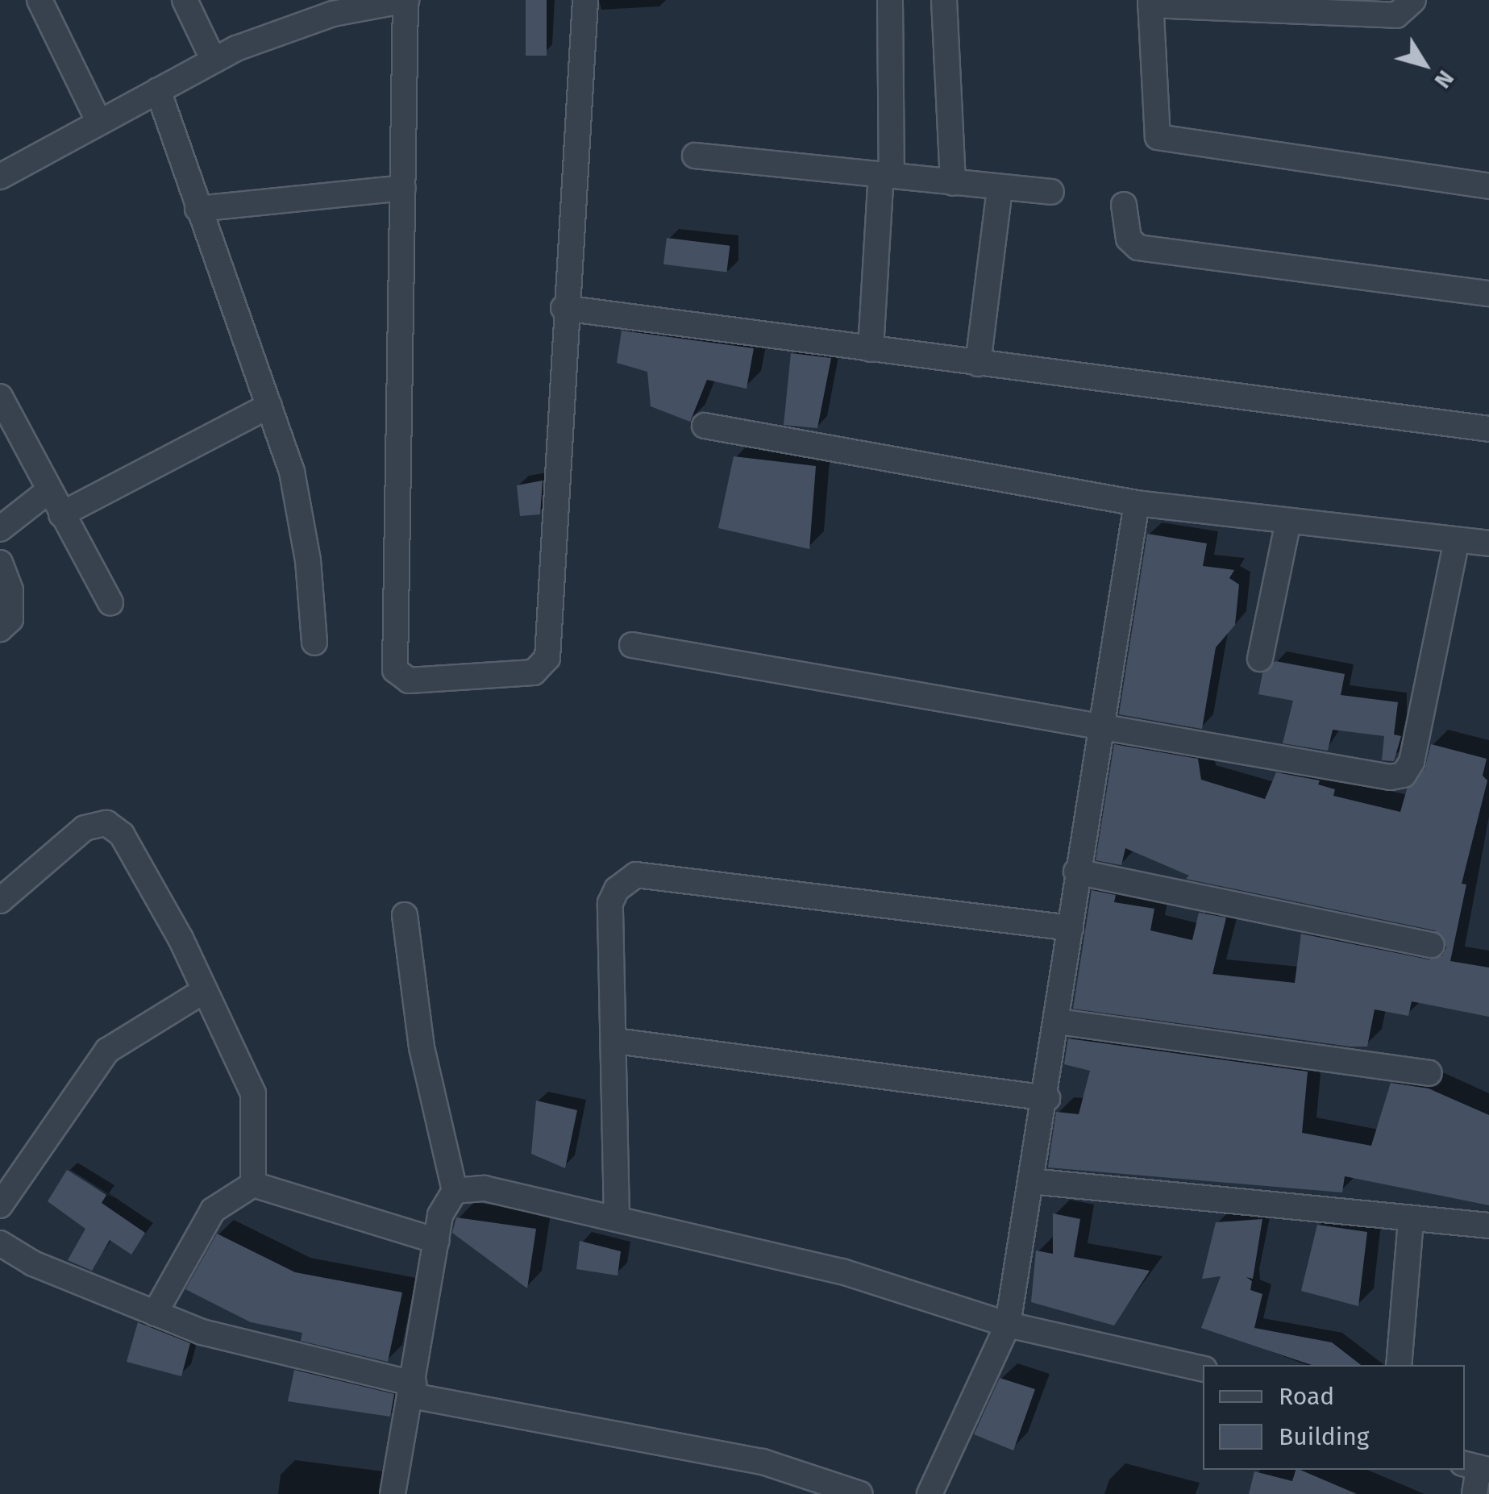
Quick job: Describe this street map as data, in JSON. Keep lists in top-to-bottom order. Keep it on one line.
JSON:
{"legend":["Road","Building"],"north":"bottom right"}
